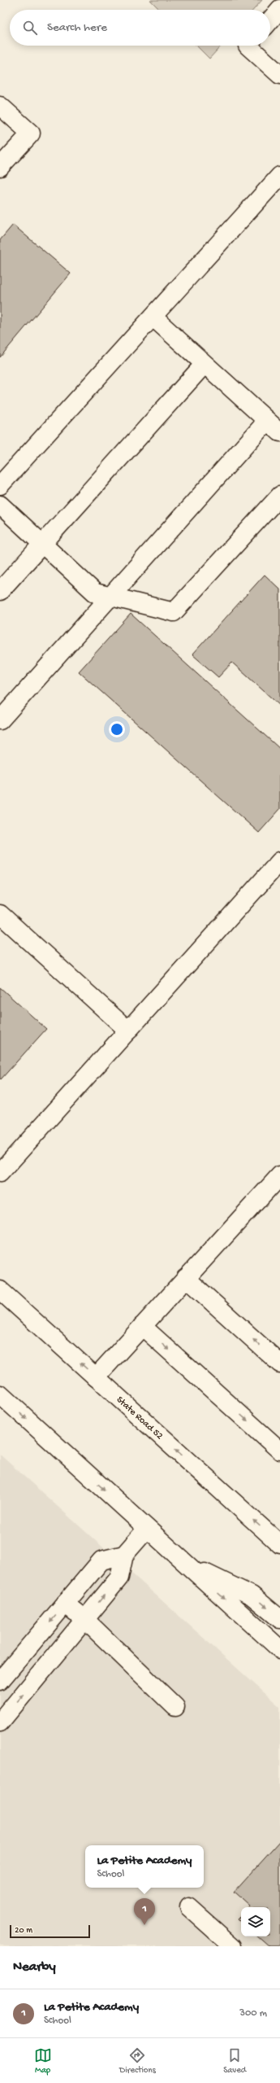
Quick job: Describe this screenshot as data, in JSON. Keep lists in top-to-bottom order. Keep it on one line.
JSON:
{"streets":{"main road":["State Road 52"]},"scale_bar":"20 m","page":{"search":"Search here","popup":["La Petite Academy","School"],"pins":"1","scale":"20 m","heading":"Nearby","list":[{"mark":"1","name":"La Petite Academy","note":"School","value":"300 m"}],"nav":["Map","Directions","Saved"]}}
